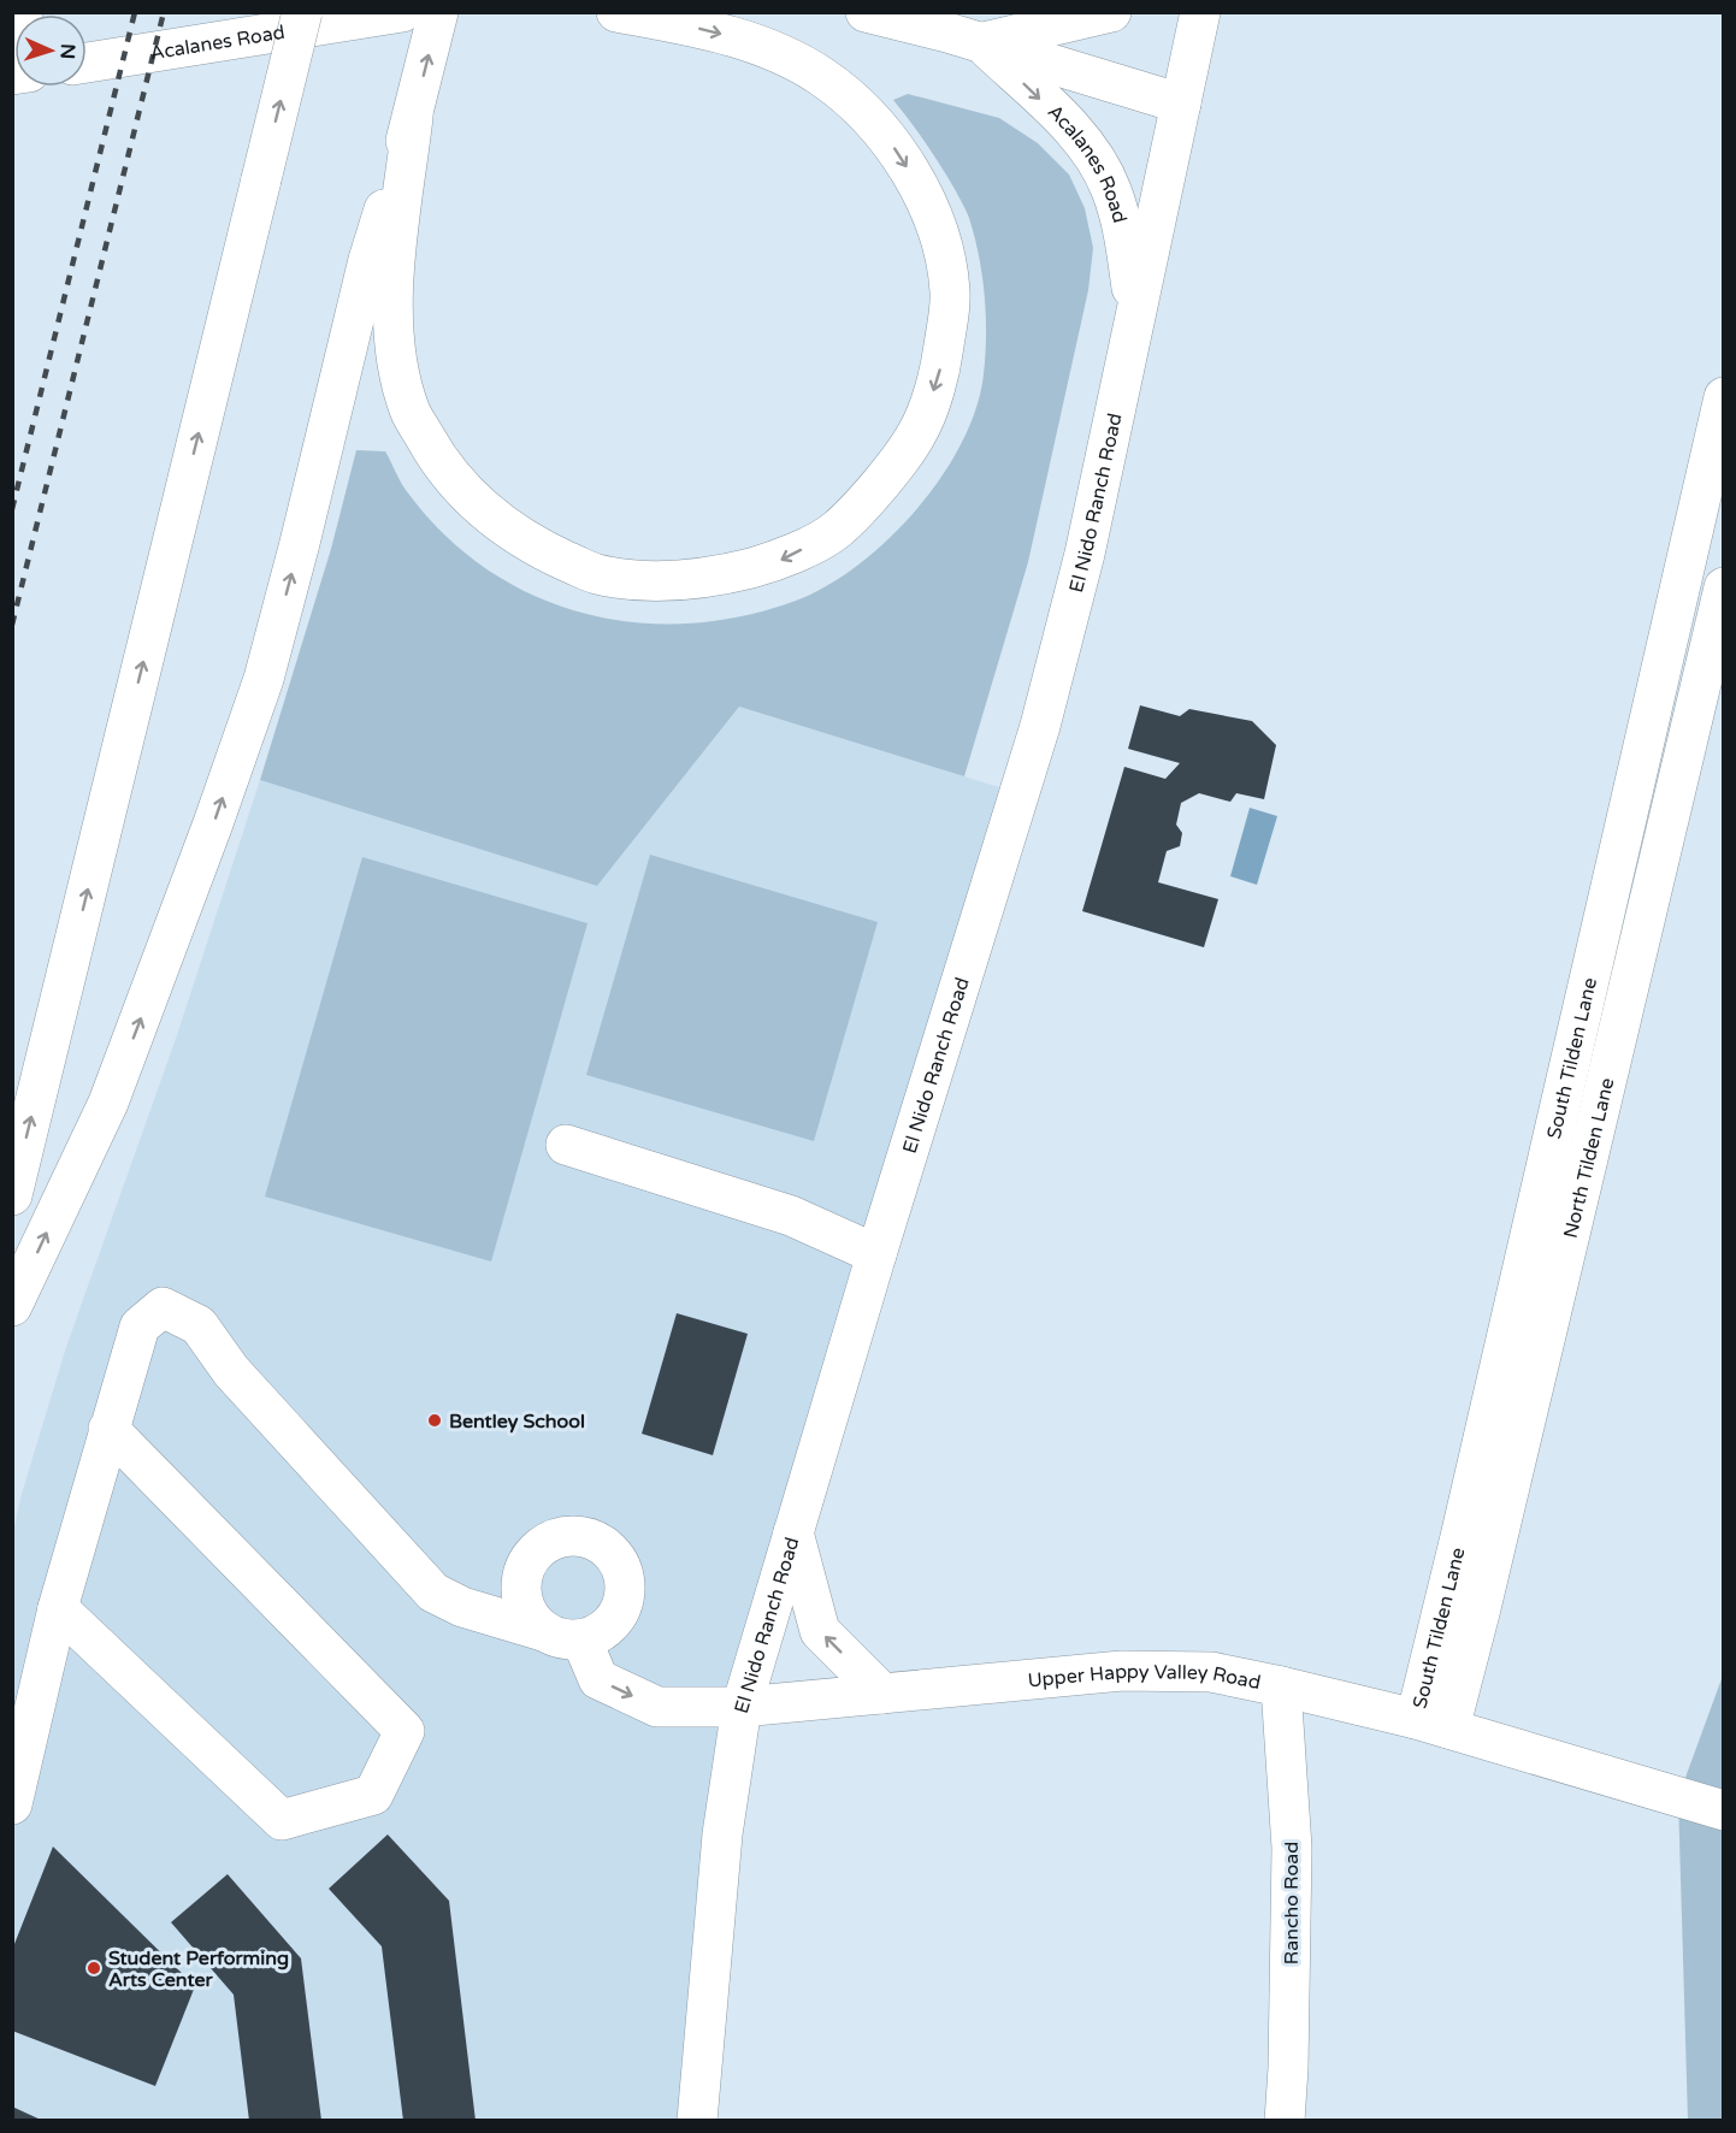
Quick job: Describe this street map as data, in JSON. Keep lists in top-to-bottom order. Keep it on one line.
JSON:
{"streets":{"main road":["Acalanes Road","El Nido Ranch Road","South Tilden Lane","North Tilden Lane","Upper Happy Valley Road","Rancho Road"]},"crossings":[["Acalanes Road","El Nido Ranch Road"],["El Nido Ranch Road","Upper Happy Valley Road"],["South Tilden Lane","North Tilden Lane"],["South Tilden Lane","Upper Happy Valley Road"],["North Tilden Lane","Upper Happy Valley Road"],["Upper Happy Valley Road","Rancho Road"]],"places":["Bentley School","Student Performing Arts Center"],"north":"right"}
